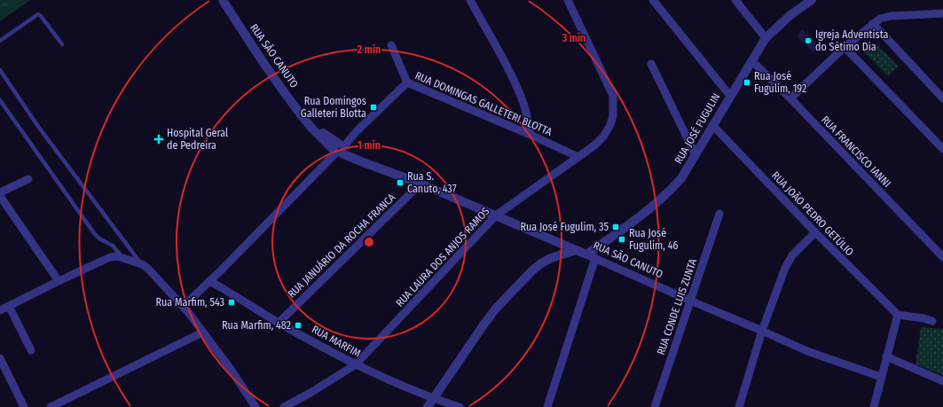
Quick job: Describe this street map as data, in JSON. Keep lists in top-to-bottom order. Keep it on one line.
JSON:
{"streets":{"street":["RUA SÃO CANUTO","RUA DOMINGAS GALLETERI BLOTTA","RUA JOSÉ FUGULIN","RUA FRANCISCO IANNI","RUA JOÃO PEDRO GETÚLIO","RUA JANUÁRIO DA ROCHA FRANCA","RUA LAURA DOS ANJOS RAMOS","RUA CONDE LUIS ZUNTA","RUA MARFIM"]},"crossings":[["RUA SÃO CANUTO","RUA DOMINGAS GALLETERI BLOTTA"],["RUA SÃO CANUTO","RUA JOSÉ FUGULIN"],["RUA SÃO CANUTO","RUA JANUÁRIO DA ROCHA FRANCA"],["RUA SÃO CANUTO","RUA LAURA DOS ANJOS RAMOS"],["RUA SÃO CANUTO","RUA CONDE LUIS ZUNTA"],["RUA DOMINGAS GALLETERI BLOTTA","RUA LAURA DOS ANJOS RAMOS"],["RUA DOMINGAS GALLETERI BLOTTA","RUA MARFIM"],["RUA JOSÉ FUGULIN","RUA FRANCISCO IANNI"],["RUA JOSÉ FUGULIN","RUA JOÃO PEDRO GETÚLIO"],["RUA JANUÁRIO DA ROCHA FRANCA","RUA MARFIM"],["RUA LAURA DOS ANJOS RAMOS","RUA MARFIM"]],"places":{"other":["Igreja Adventista do Sétimo Dia"],"transit":["Rua José Fugulim, 192","Rua Domingos Galleteri Blotta","Rua S. Canuto, 437","Rua José Fugulim, 35","Rua José Fugulim, 46","Rua Marfim, 543","Rua Marfim, 482"],"health":["Hospital Geral de Pedreira"]},"rings":["3 min","2 min","1 min"]}
